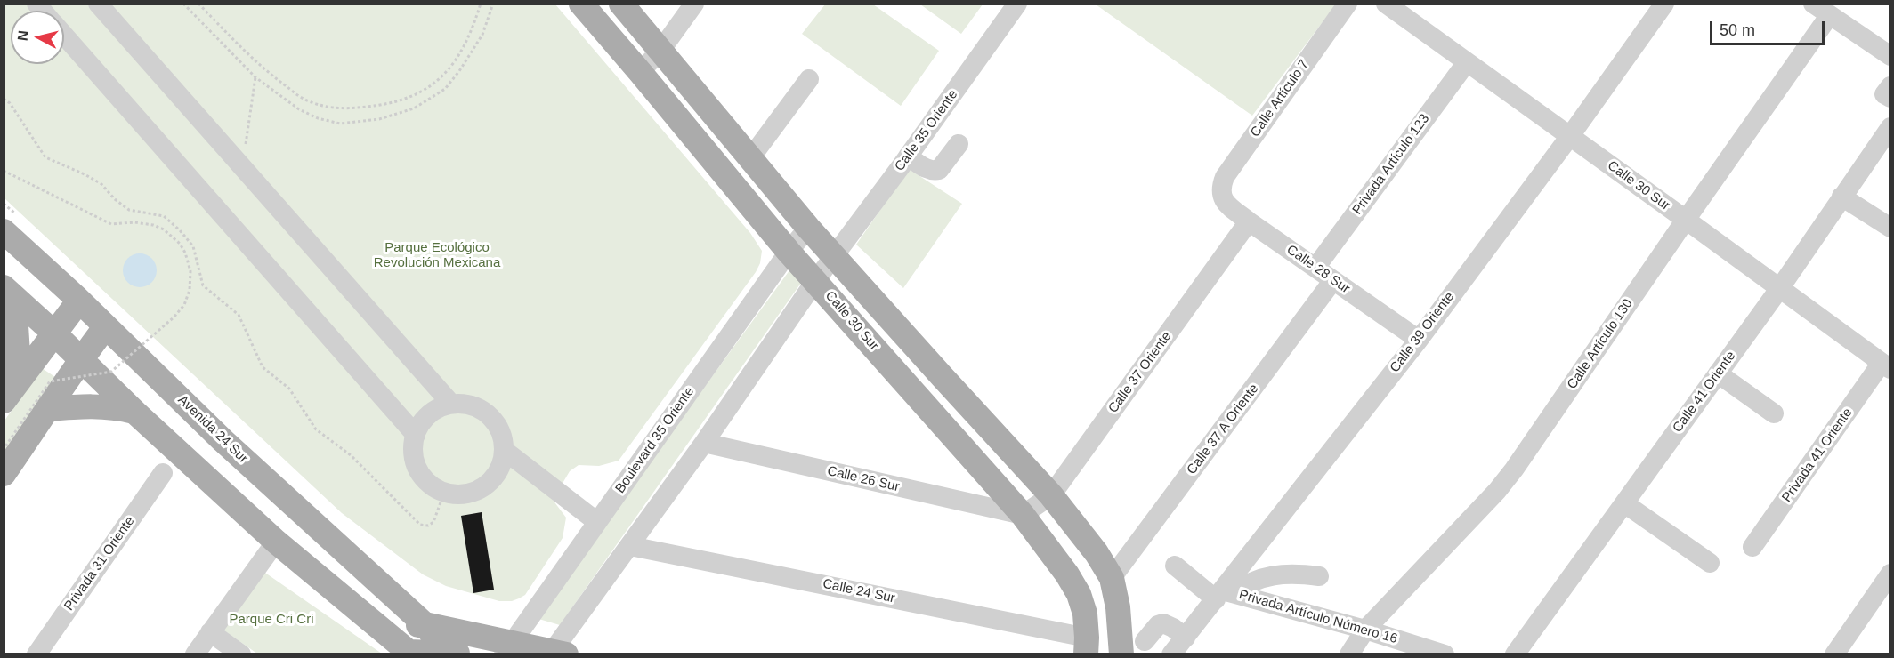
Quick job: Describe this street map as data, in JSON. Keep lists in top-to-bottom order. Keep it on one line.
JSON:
{"streets":{"main road":["Calle 30 Sur","Avenida 24 Sur"],"street":["Calle Artículo 7","Calle 35 Oriente","Privada Artículo 123","Calle 28 Sur","Calle 39 Oriente","Calle Artículo 130","Calle 37 Oriente","Calle 41 Oriente","Calle 37 A Oriente","Boulevard 35 Oriente","Privada 41 Oriente","Calle 26 Sur","Privada 31 Oriente","Calle 24 Sur","Privada Artículo Número 16"]},"crossings":[["Calle Artículo 7","Calle 28 Sur"],["Privada Artículo 123","Calle 30 Sur"],["Privada Artículo 123","Calle 28 Sur"],["Calle 30 Sur","Calle 39 Oriente"],["Calle 30 Sur","Calle Artículo 130"],["Calle 30 Sur","Calle 37 Oriente"],["Calle 30 Sur","Calle 41 Oriente"],["Calle 30 Sur","Boulevard 35 Oriente"],["Calle 30 Sur","Privada 41 Oriente"],["Calle 30 Sur","Calle 26 Sur"],["Calle 30 Sur","Calle 24 Sur"],["Calle 28 Sur","Calle 39 Oriente"],["Calle 28 Sur","Calle 37 Oriente"],["Calle 28 Sur","Calle 37 A Oriente"],["Calle 39 Oriente","Privada Artículo Número 16"],["Calle Artículo 130","Privada Artículo Número 16"],["Calle 37 Oriente","Calle 26 Sur"]],"parks":["Parque Ecológico Revolución Mexicana","Parque Cri Cri"],"scale_bar":"50 m","north":"left"}
